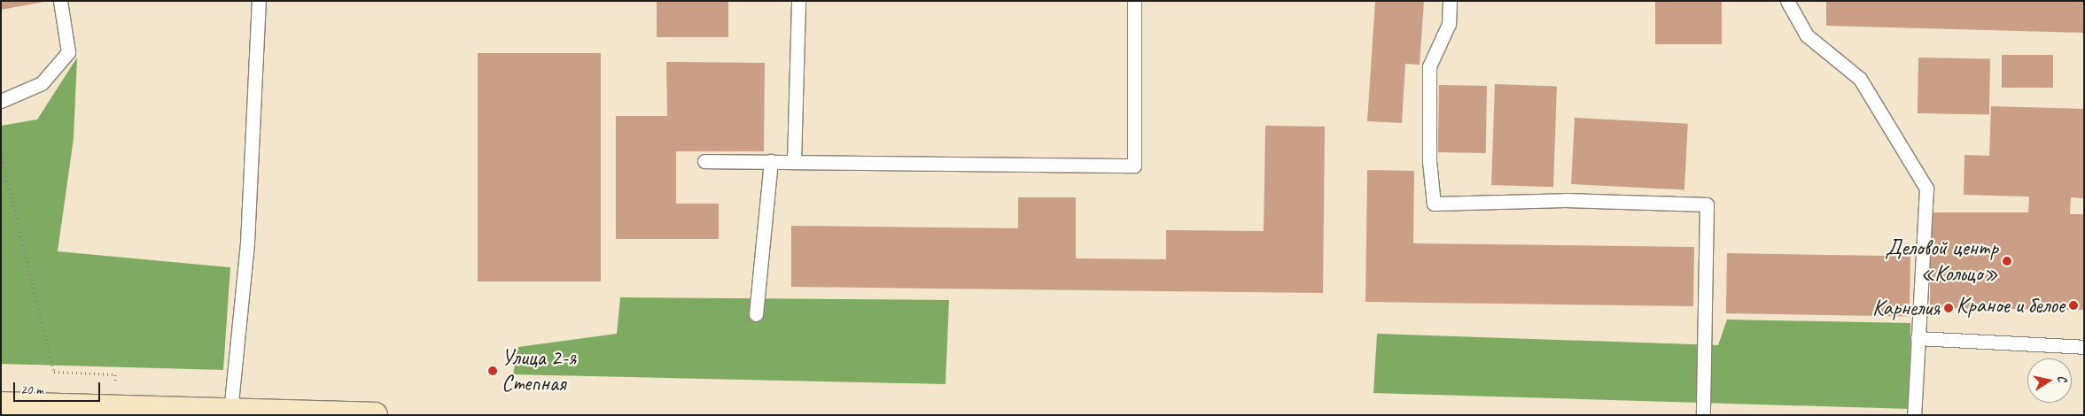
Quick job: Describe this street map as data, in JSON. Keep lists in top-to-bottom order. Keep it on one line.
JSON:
{"places":["Деловой центр «Кольцо»","Краное и белое","Карнелия","Улица 2-я Степная"],"scale_bar":"20 m","north":"right"}
